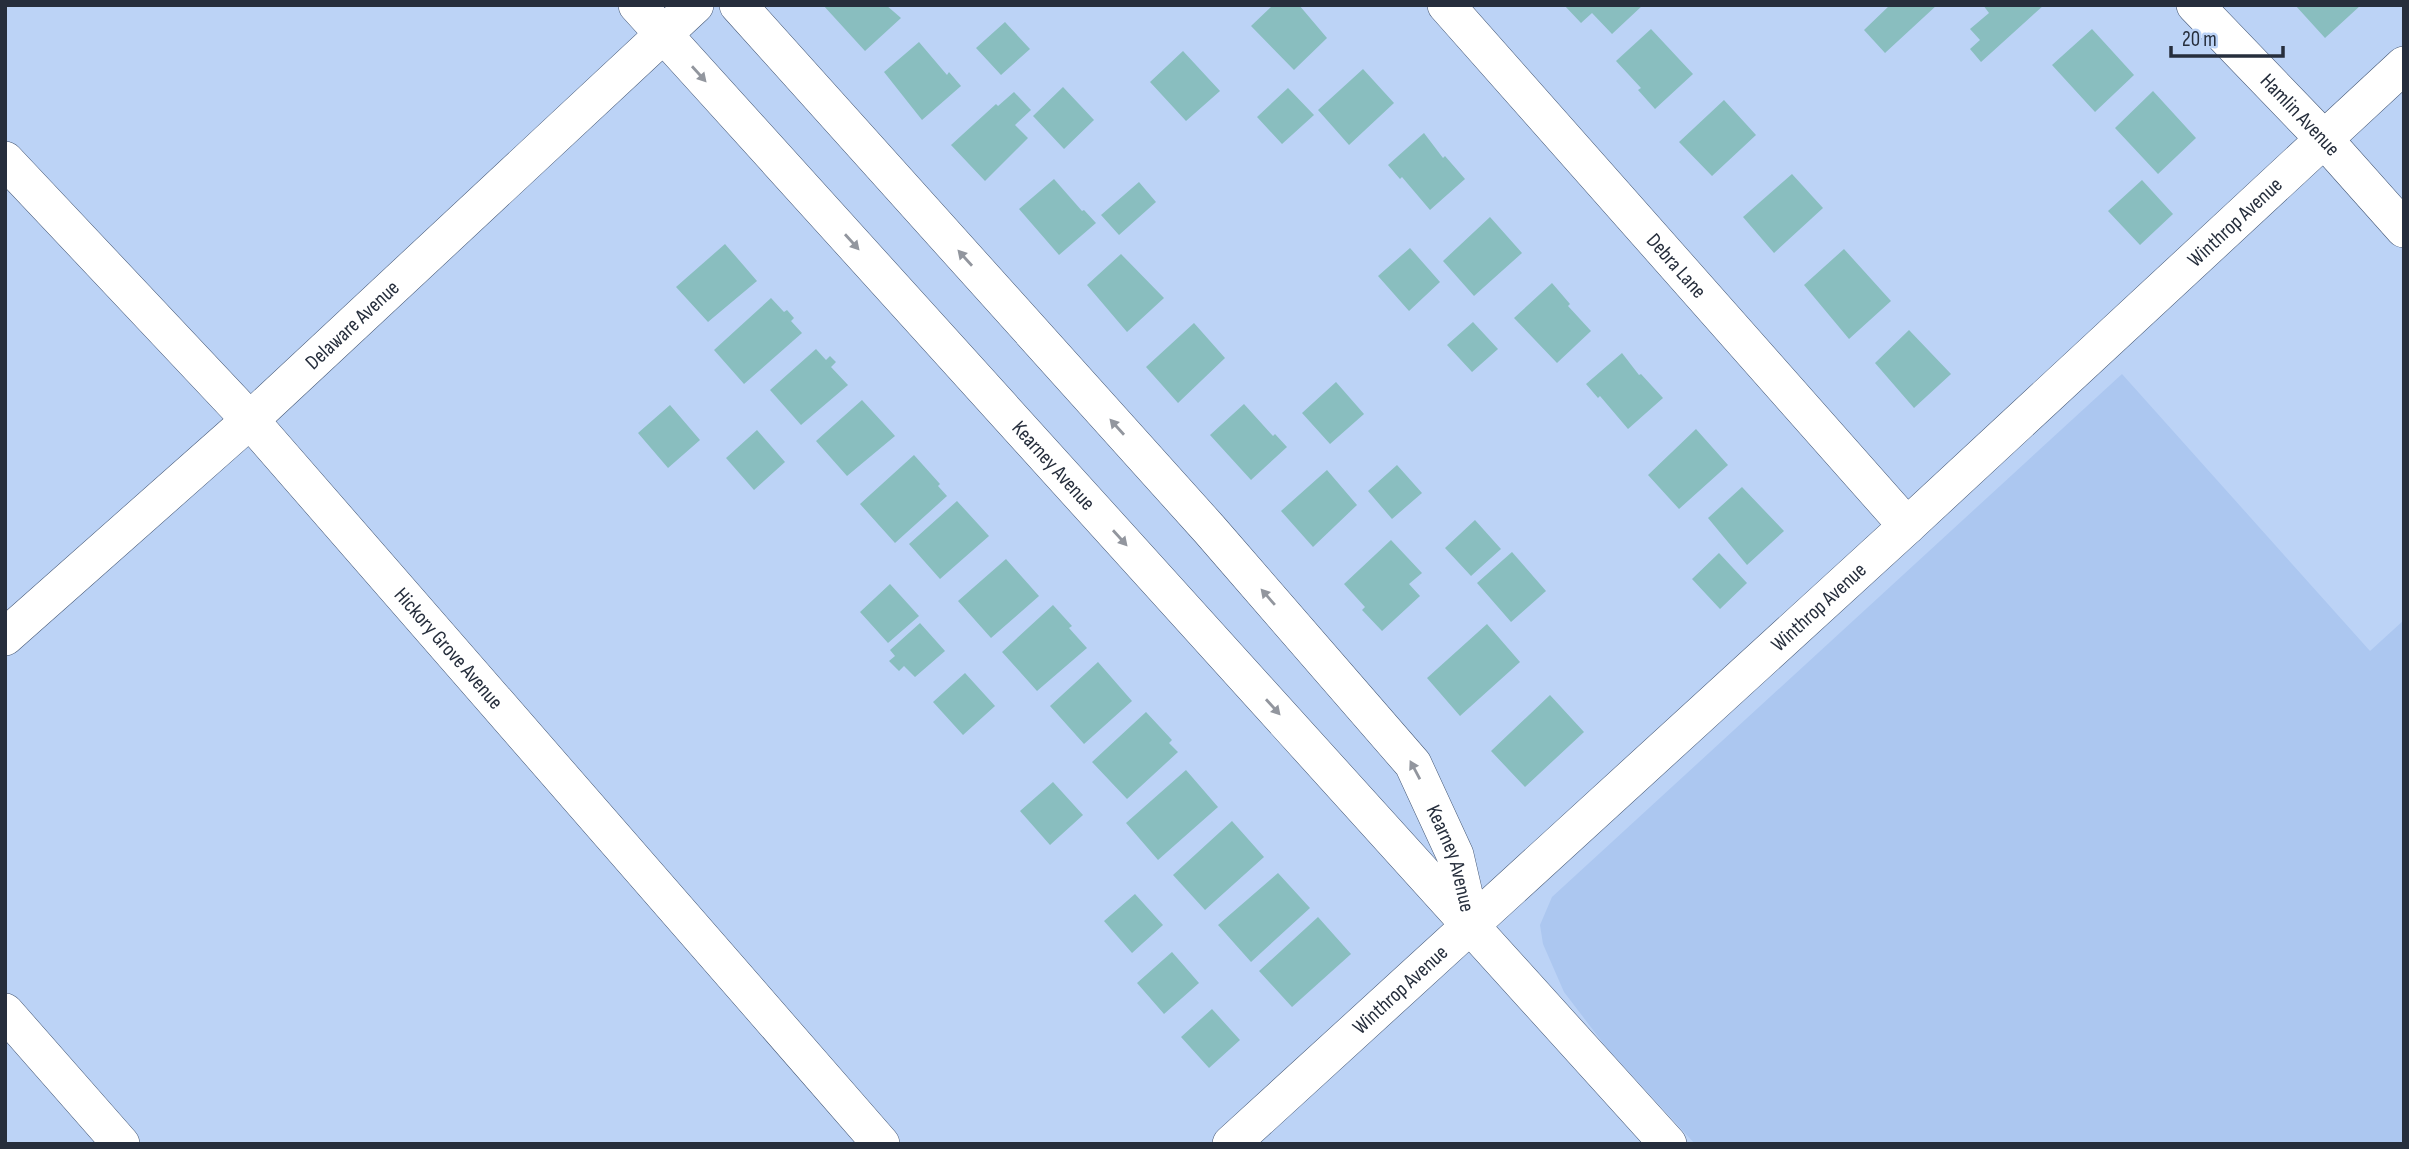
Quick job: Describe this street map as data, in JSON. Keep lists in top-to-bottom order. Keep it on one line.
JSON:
{"streets":{"street":["Hamlin Avenue","Winthrop Avenue","Debra Lane","Delaware Avenue","Kearney Avenue","Hickory Grove Avenue"]},"crossings":[["Hamlin Avenue","Winthrop Avenue"],["Winthrop Avenue","Debra Lane"],["Winthrop Avenue","Kearney Avenue"],["Delaware Avenue","Kearney Avenue"],["Delaware Avenue","Hickory Grove Avenue"]],"scale_bar":"20 m"}
